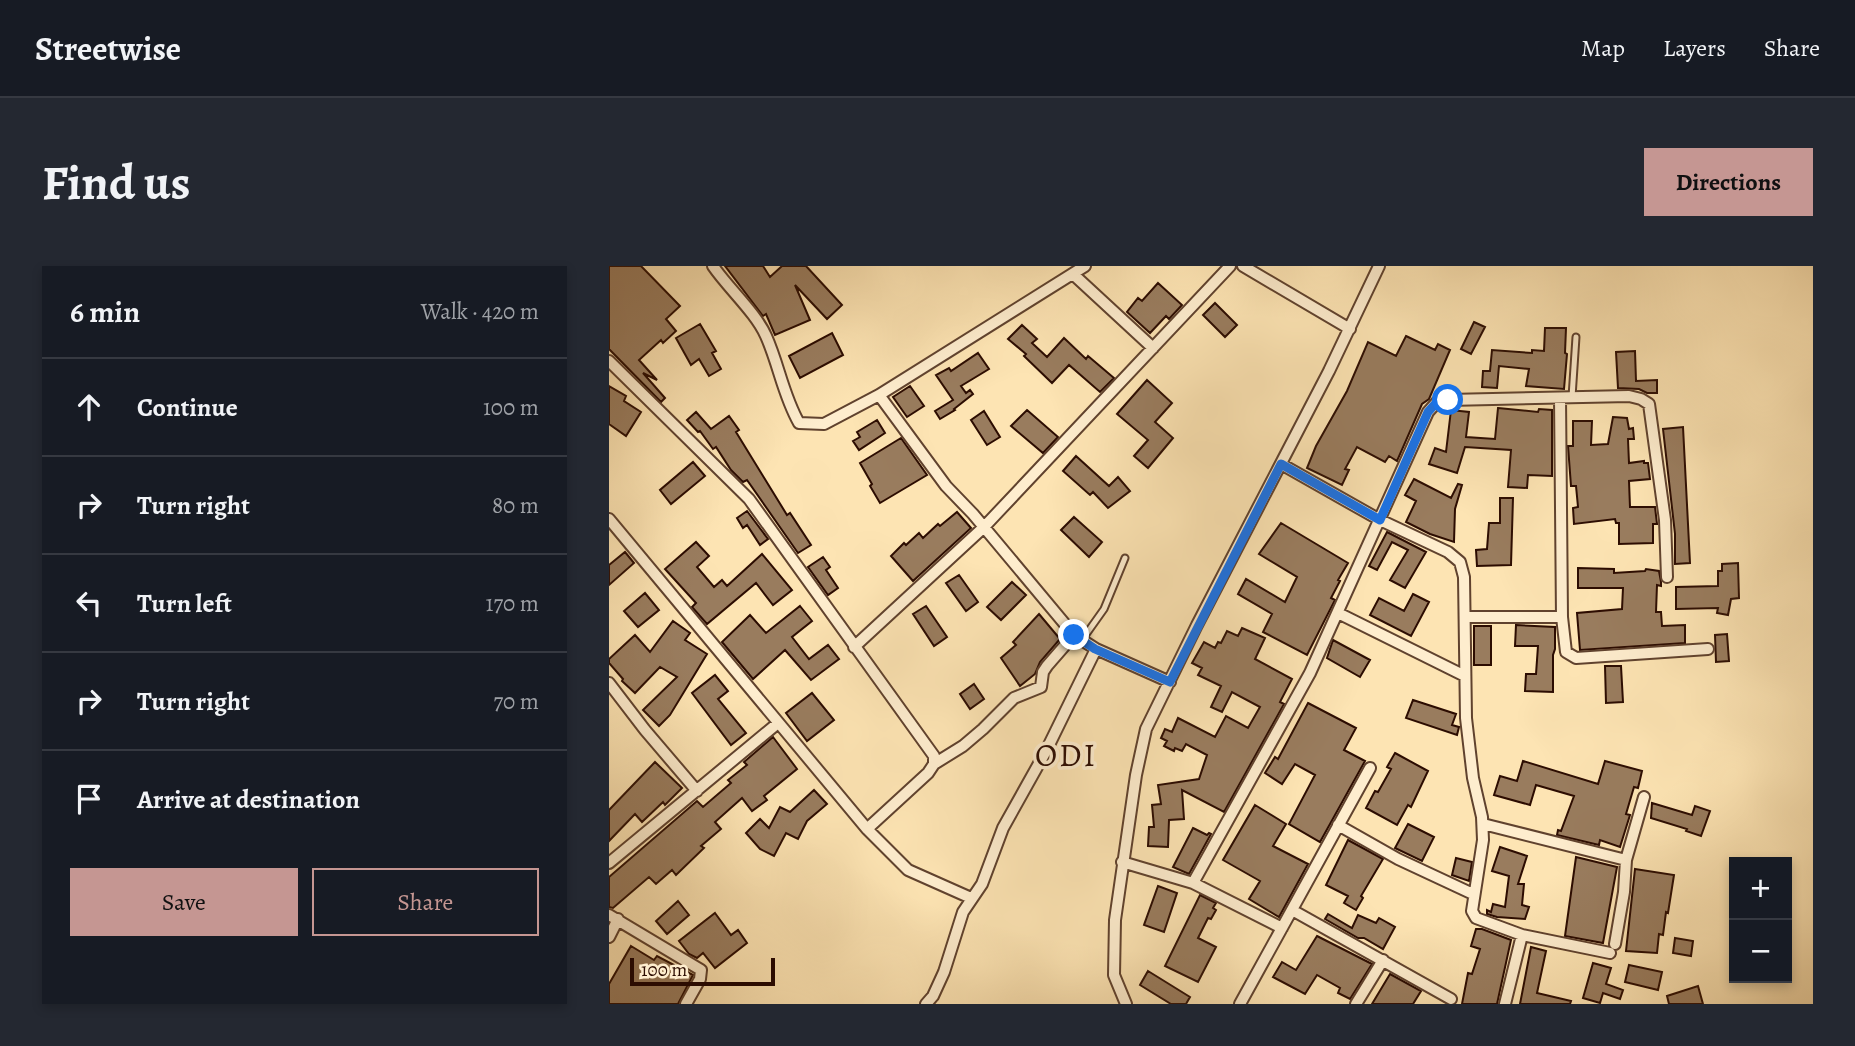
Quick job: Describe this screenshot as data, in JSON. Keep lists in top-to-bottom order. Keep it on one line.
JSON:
{"districts":["ODI"],"scale_bar":"100 m","page":{"header":"Streetwise","nav":["Map","Layers","Share"],"buttons":["Directions",["Save","Share"]],"title":"Find us","heading":["6 min","Walk · 420 m"],"list":[["Continue","100 m"],["Turn right","80 m"],["Turn left","170 m"],["Turn right","70 m"],"Arrive at destination"],"map_buttons":["+","−"],"scale":"100 m"}}
